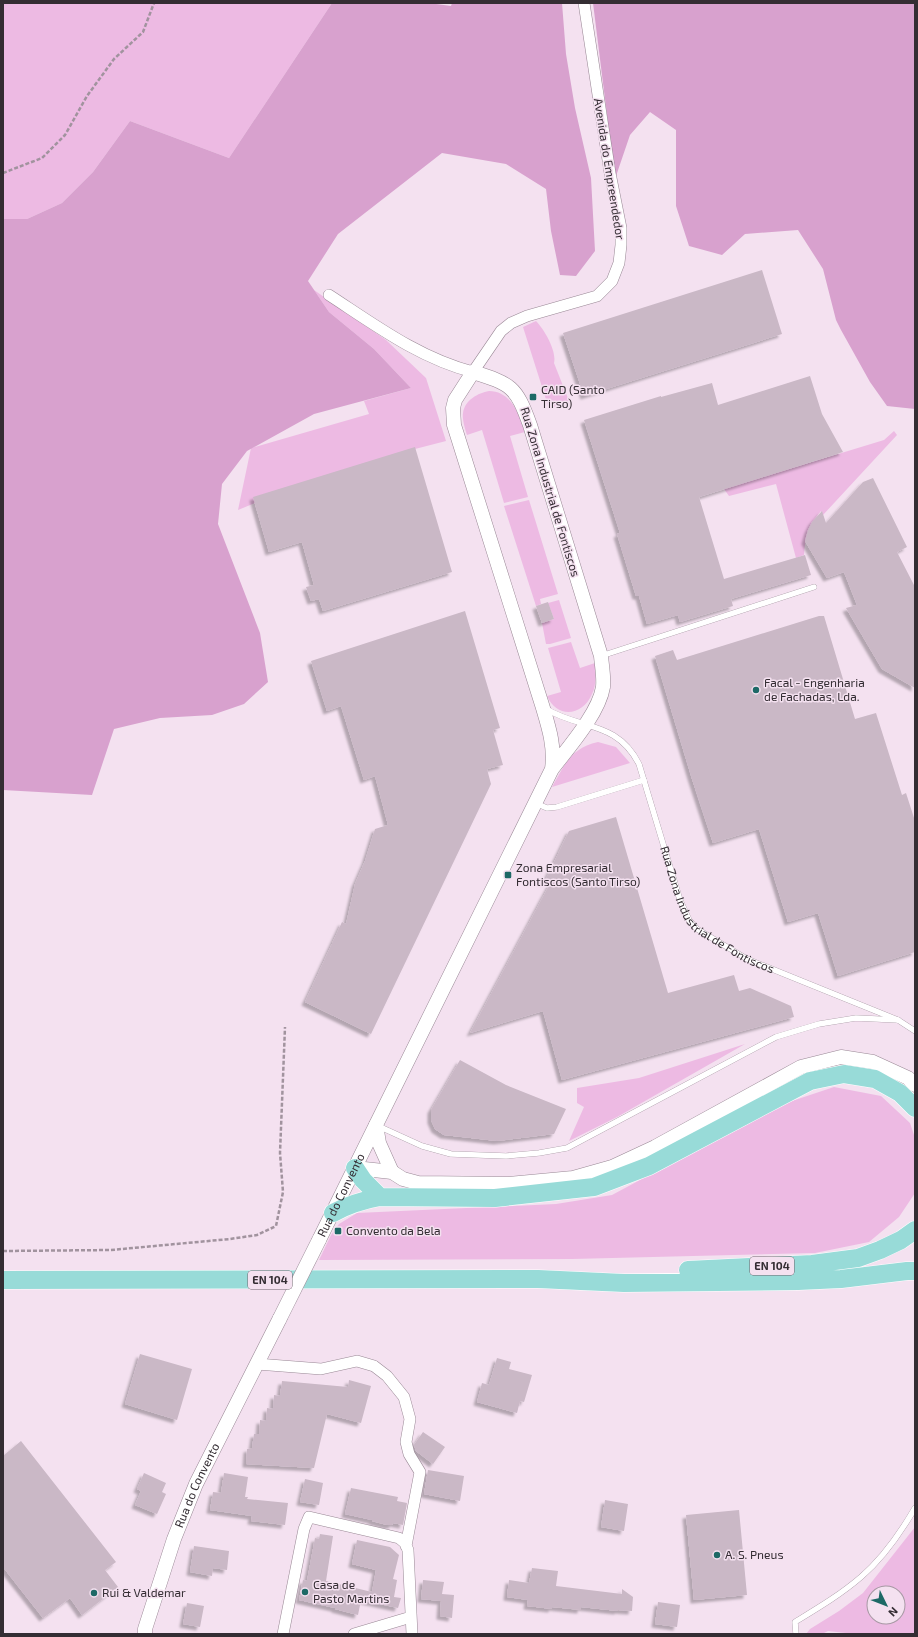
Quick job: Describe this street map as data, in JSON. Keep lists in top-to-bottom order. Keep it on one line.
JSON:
{"streets":{"main road":["EN 104"],"street":["Avenida do Empreendedor","Rua Zona Industrial de Fontiscos","Rua do Convento"]},"crossings":[["Avenida do Empreendedor","Rua Zona Industrial de Fontiscos"],["Rua Zona Industrial de Fontiscos","Rua do Convento"]],"places":{"transit":["CAID (Santo Tirso)","Zona Empresarial Fontiscos (Santo Tirso)","Convento da Bela"],"other":["Facal - Engenharia de Fachadas, Lda.","A. S. Pneus","Casa de Pasto Martins","Rui & Valdemar"]},"north":"bottom right"}
